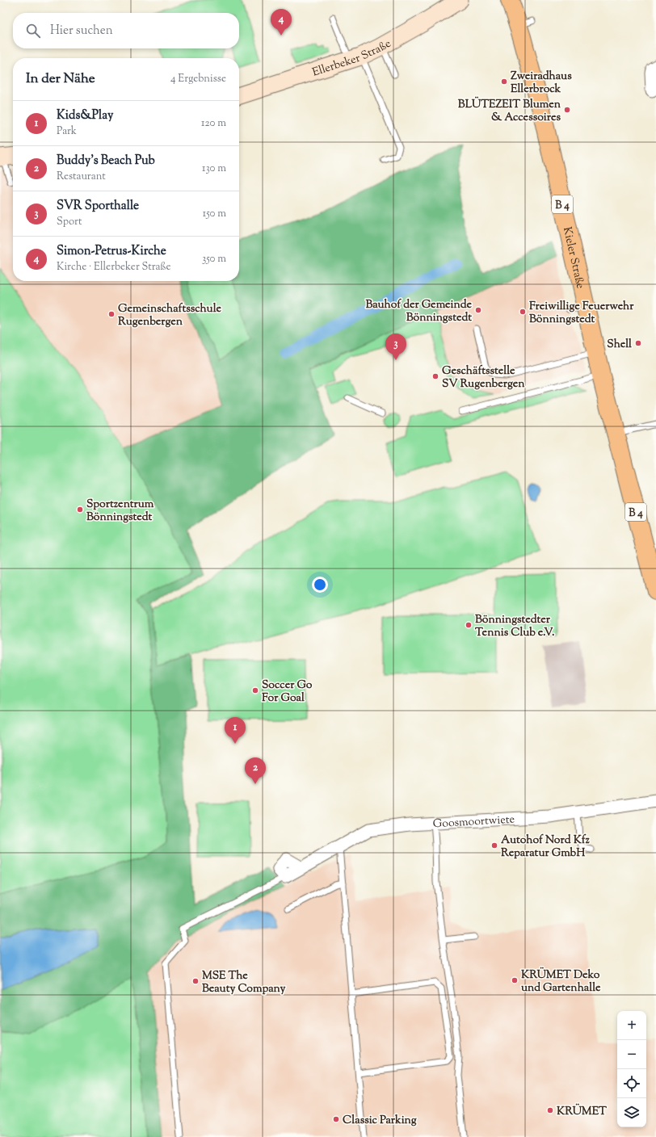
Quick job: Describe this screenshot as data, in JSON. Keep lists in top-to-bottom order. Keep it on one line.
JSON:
{"streets":{"main road":["Ellerbeker Straße","B 4","Kieler Straße"],"street":["Goosmoortwiete"]},"places":["Zweiradhaus Ellerbrock","BLÜTEZEIT Blumen & Accessoires","Bauhof der Gemeinde Bönningstedt","Freiwillige Feuerwehr Bönningstedt","Gemeinschaftsschule Rugenbergen","Shell","Geschäftsstelle SV Rugenbergen","Sportzentrum Bönningstedt","Bönningstedter Tennis Club e.V.","Soccer Go For Goal","Autohof Nord Kfz Reparatur GmbH","KRÜMET Deko und Gartenhalle","MSE The Beauty Company","KRÜMET","Classic Parking"],"page":{"pins":["4","3","1","2"],"search":"Hier suchen","heading":["In der Nähe","4 Ergebnisse"],"list":[{"mark":"1","name":"Kids&Play","note":"Park","value":"120 m"},{"mark":"2","name":"Buddy's Beach Pub","note":"Restaurant","value":"130 m"},{"mark":"3","name":"SVR Sporthalle","note":"Sport","value":"150 m"},{"mark":"4","name":"Simon-Petrus-Kirche","note":"Kirche · Ellerbeker Straße","value":"350 m"}],"map_buttons":["+","−"]}}
